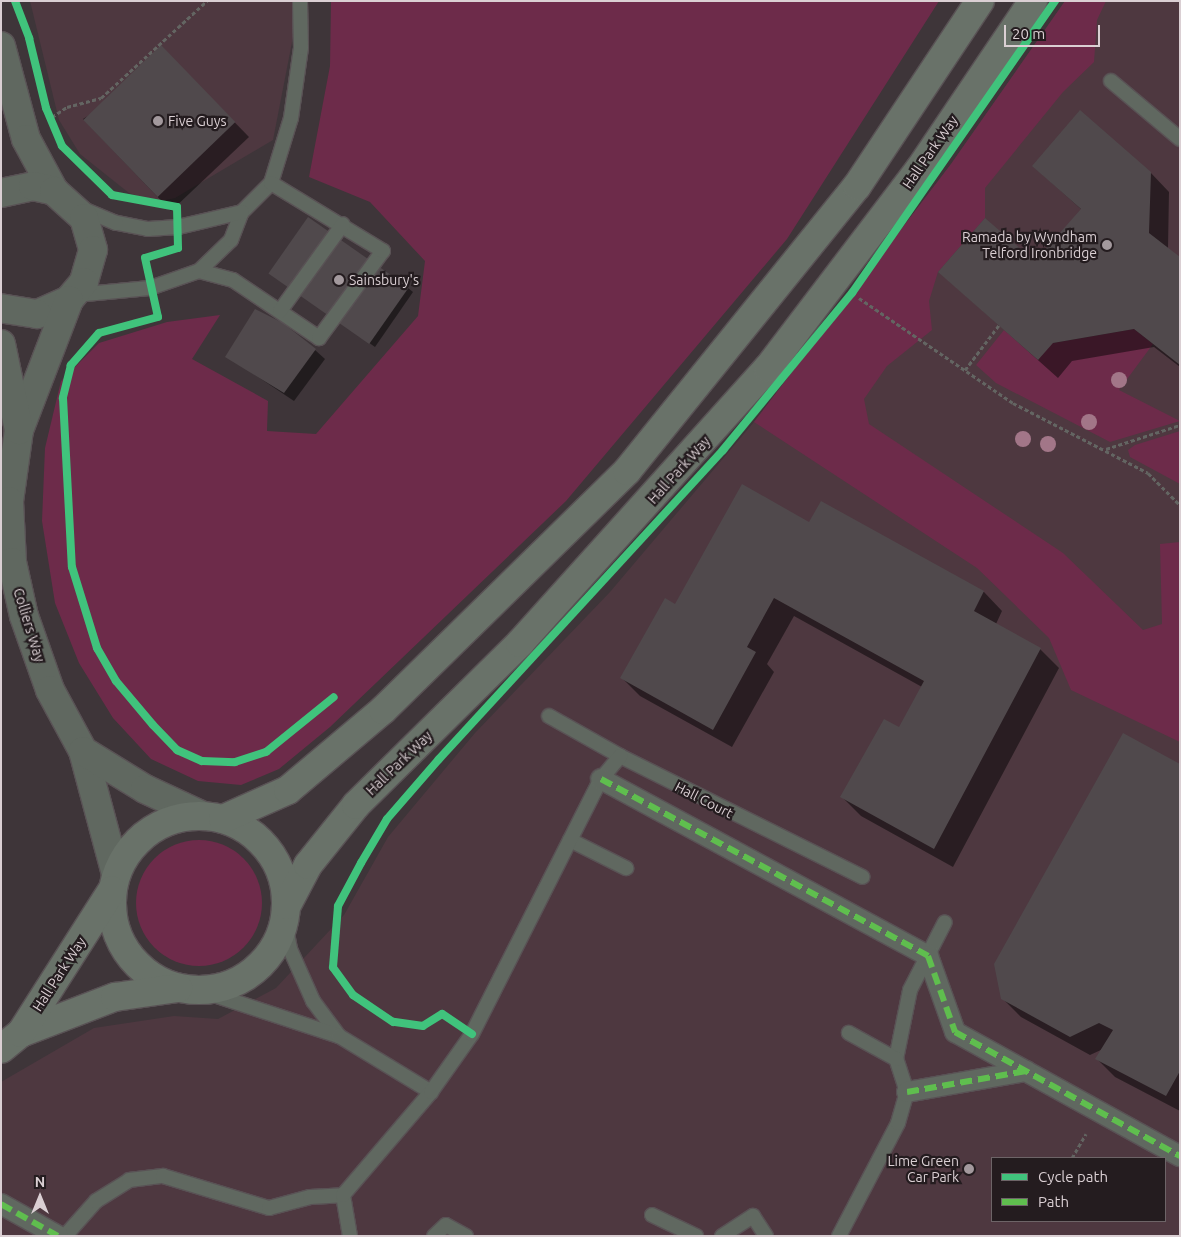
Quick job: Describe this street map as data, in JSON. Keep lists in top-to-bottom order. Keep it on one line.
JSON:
{"streets":{"main road":["Hall Park Way"],"street":["Colliers Way"],"lane":["Hall Court"]},"crossings":[["Hall Park Way","Colliers Way"]],"places":["Five Guys","Ramada by Wyndham Telford Ironbridge","Sainsbury's","Lime Green Car Park"],"legend":["Cycle path","Path"],"scale_bar":"20 m","north":"top"}
